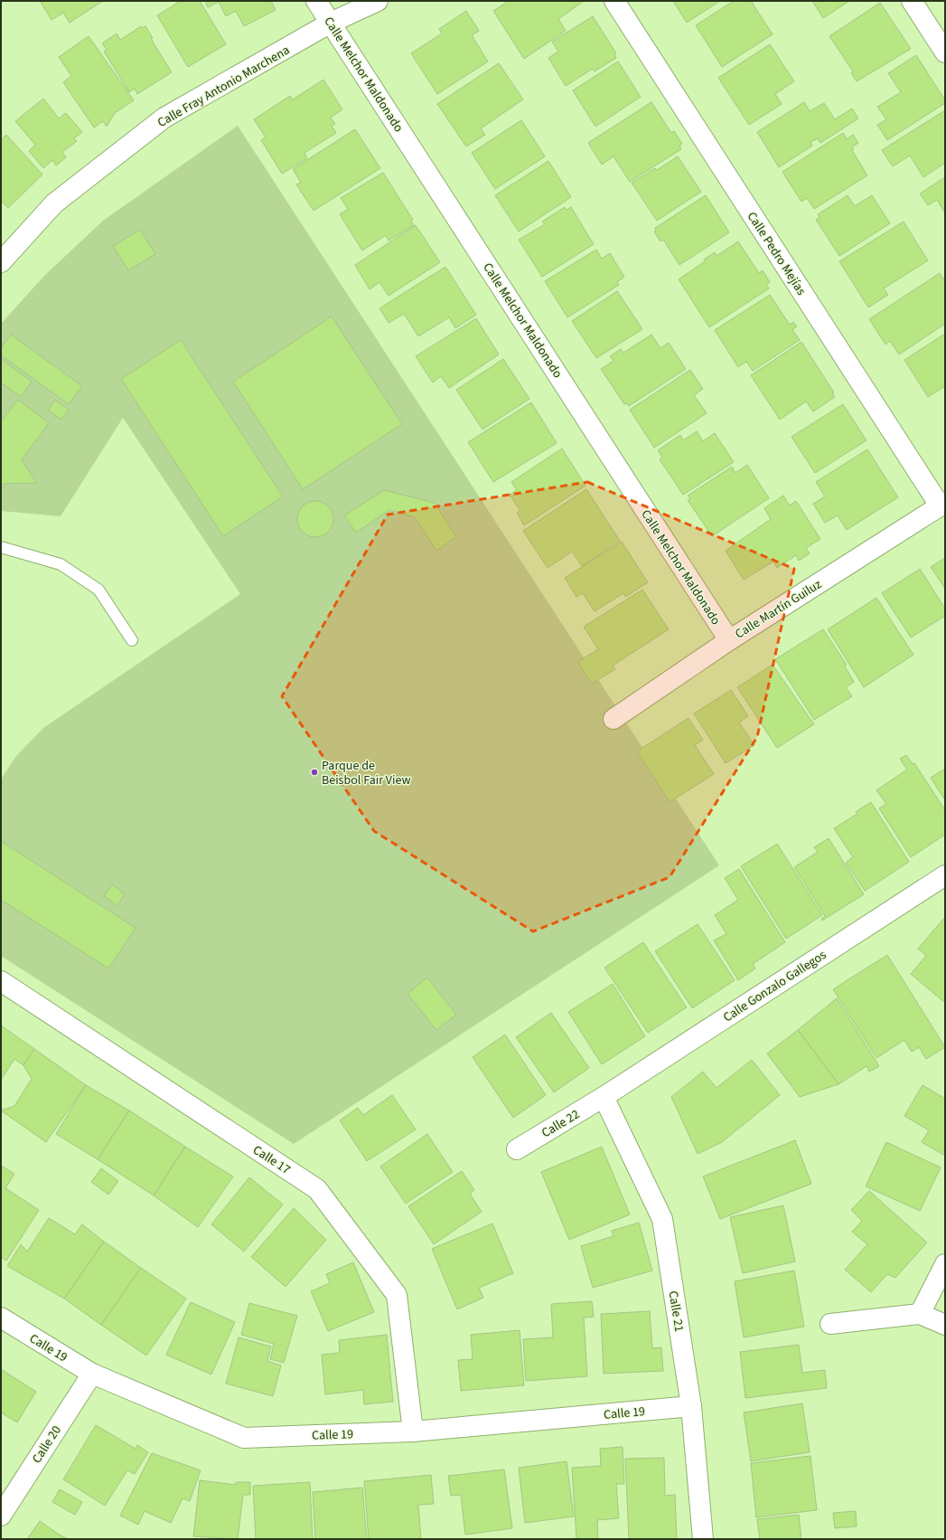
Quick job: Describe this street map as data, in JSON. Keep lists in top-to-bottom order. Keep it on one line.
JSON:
{"streets":{"street":["Calle Melchor Maldonado","Calle Fray Antonio Marchena","Calle Pedro Mejías","Calle Martín Guiluz","Calle Gonzalo Gallegos","Calle 22","Calle 17","Calle 21","Calle 19","Calle 20"]},"crossings":[["Calle Melchor Maldonado","Calle Fray Antonio Marchena"],["Calle Melchor Maldonado","Calle Martín Guiluz"],["Calle Pedro Mejías","Calle Martín Guiluz"],["Calle Gonzalo Gallegos","Calle 22"],["Calle Gonzalo Gallegos","Calle 21"],["Calle 22","Calle 21"],["Calle 17","Calle 19"],["Calle 21","Calle 19"],["Calle 19","Calle 20"]],"places":["Parque de Beisbol Fair View"]}
